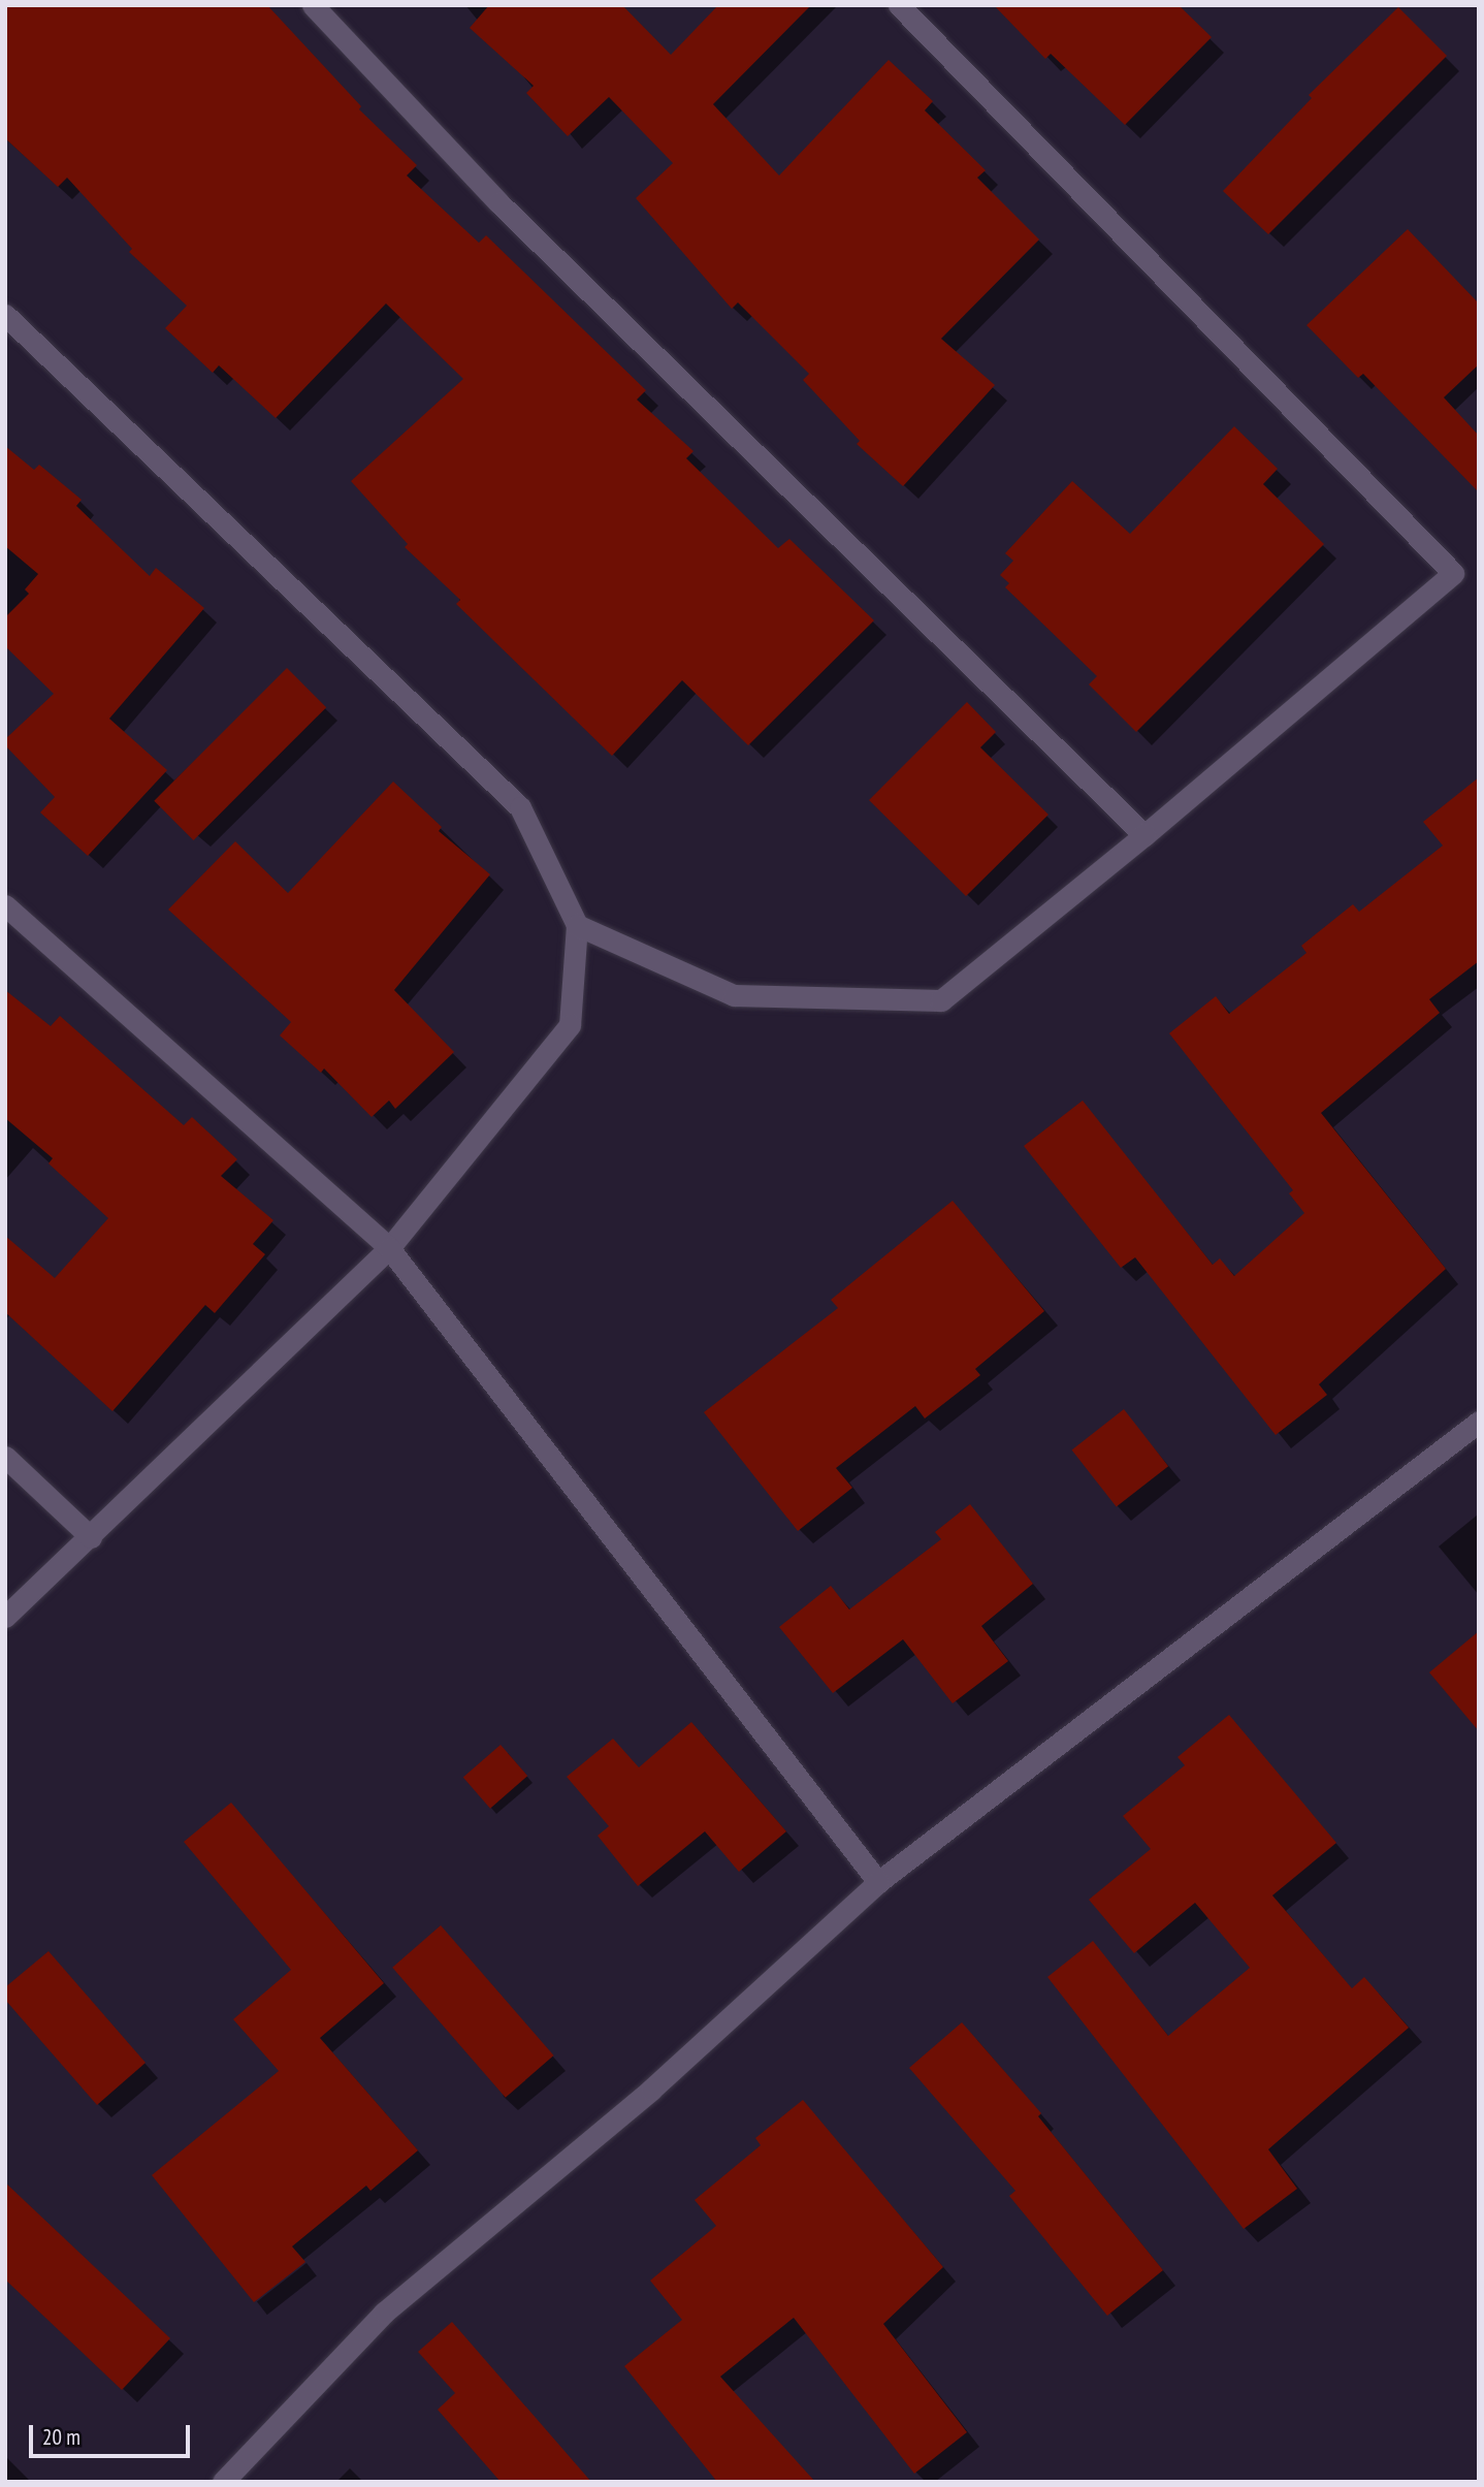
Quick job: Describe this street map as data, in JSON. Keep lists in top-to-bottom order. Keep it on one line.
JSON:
{"scale_bar":"20 m"}
